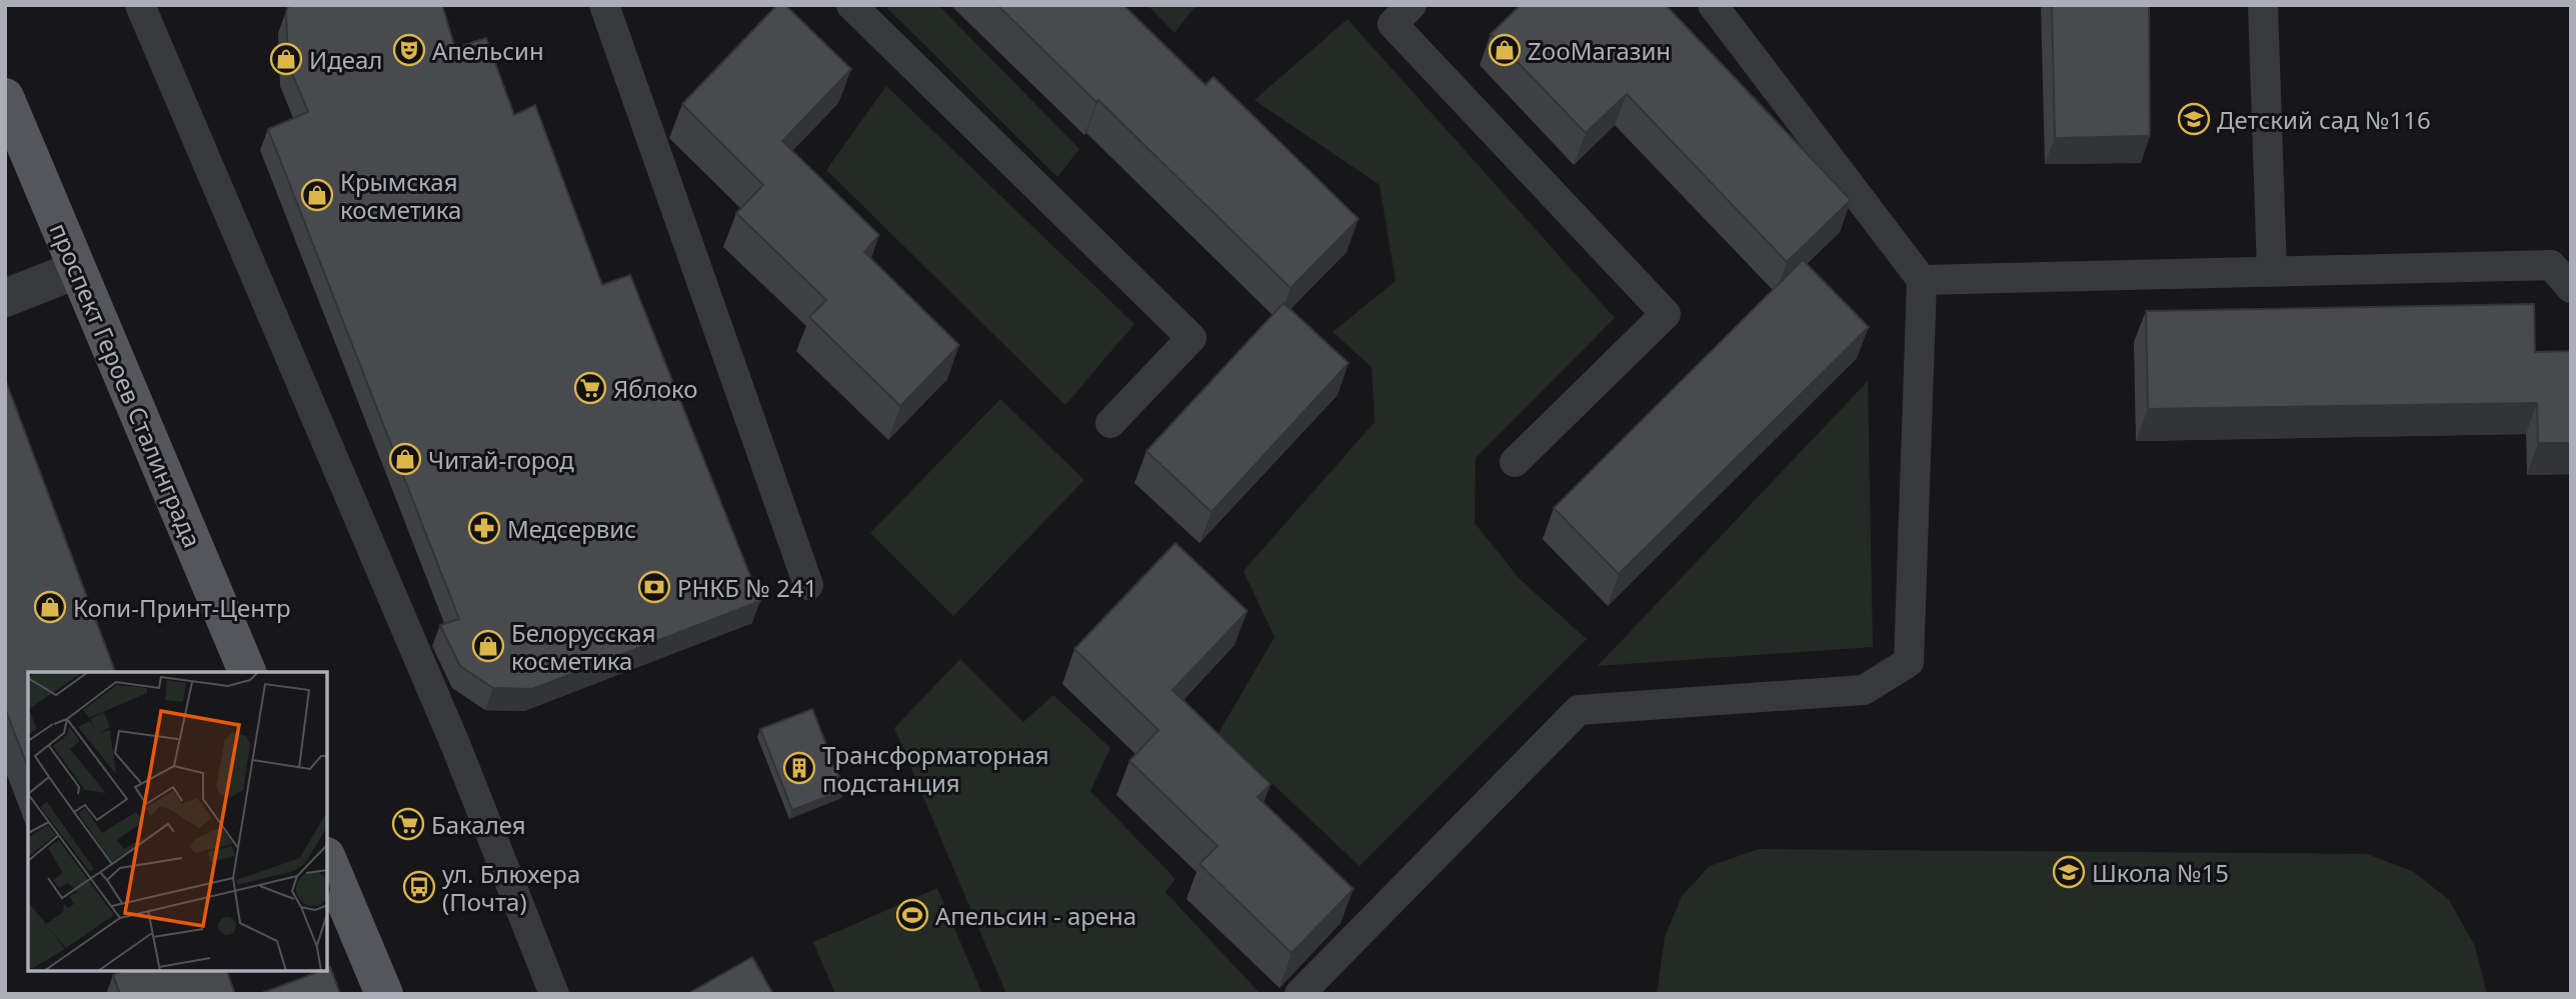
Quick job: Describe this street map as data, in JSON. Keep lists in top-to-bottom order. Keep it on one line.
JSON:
{"streets":{"main road":["проспект Героев Сталинграда"]},"places":{"theatre":["Апельсин"],"shop":["ZooМагазин","Идеал","Крымская косметика","Читай-город","Копи-Принт-Центр","Белорусская косметика"],"school or university":["Детский сад №116","Школа №15"],"supermarket":["Яблоко","Бакалея"],"pharmacy":["Медсервис"],"bank":["РНКБ № 241"],"building":["Трансформаторная подстанция"],"bus stop":["ул. Блюхера (Почта)"],"sports":["Апельсин - арена"]}}
